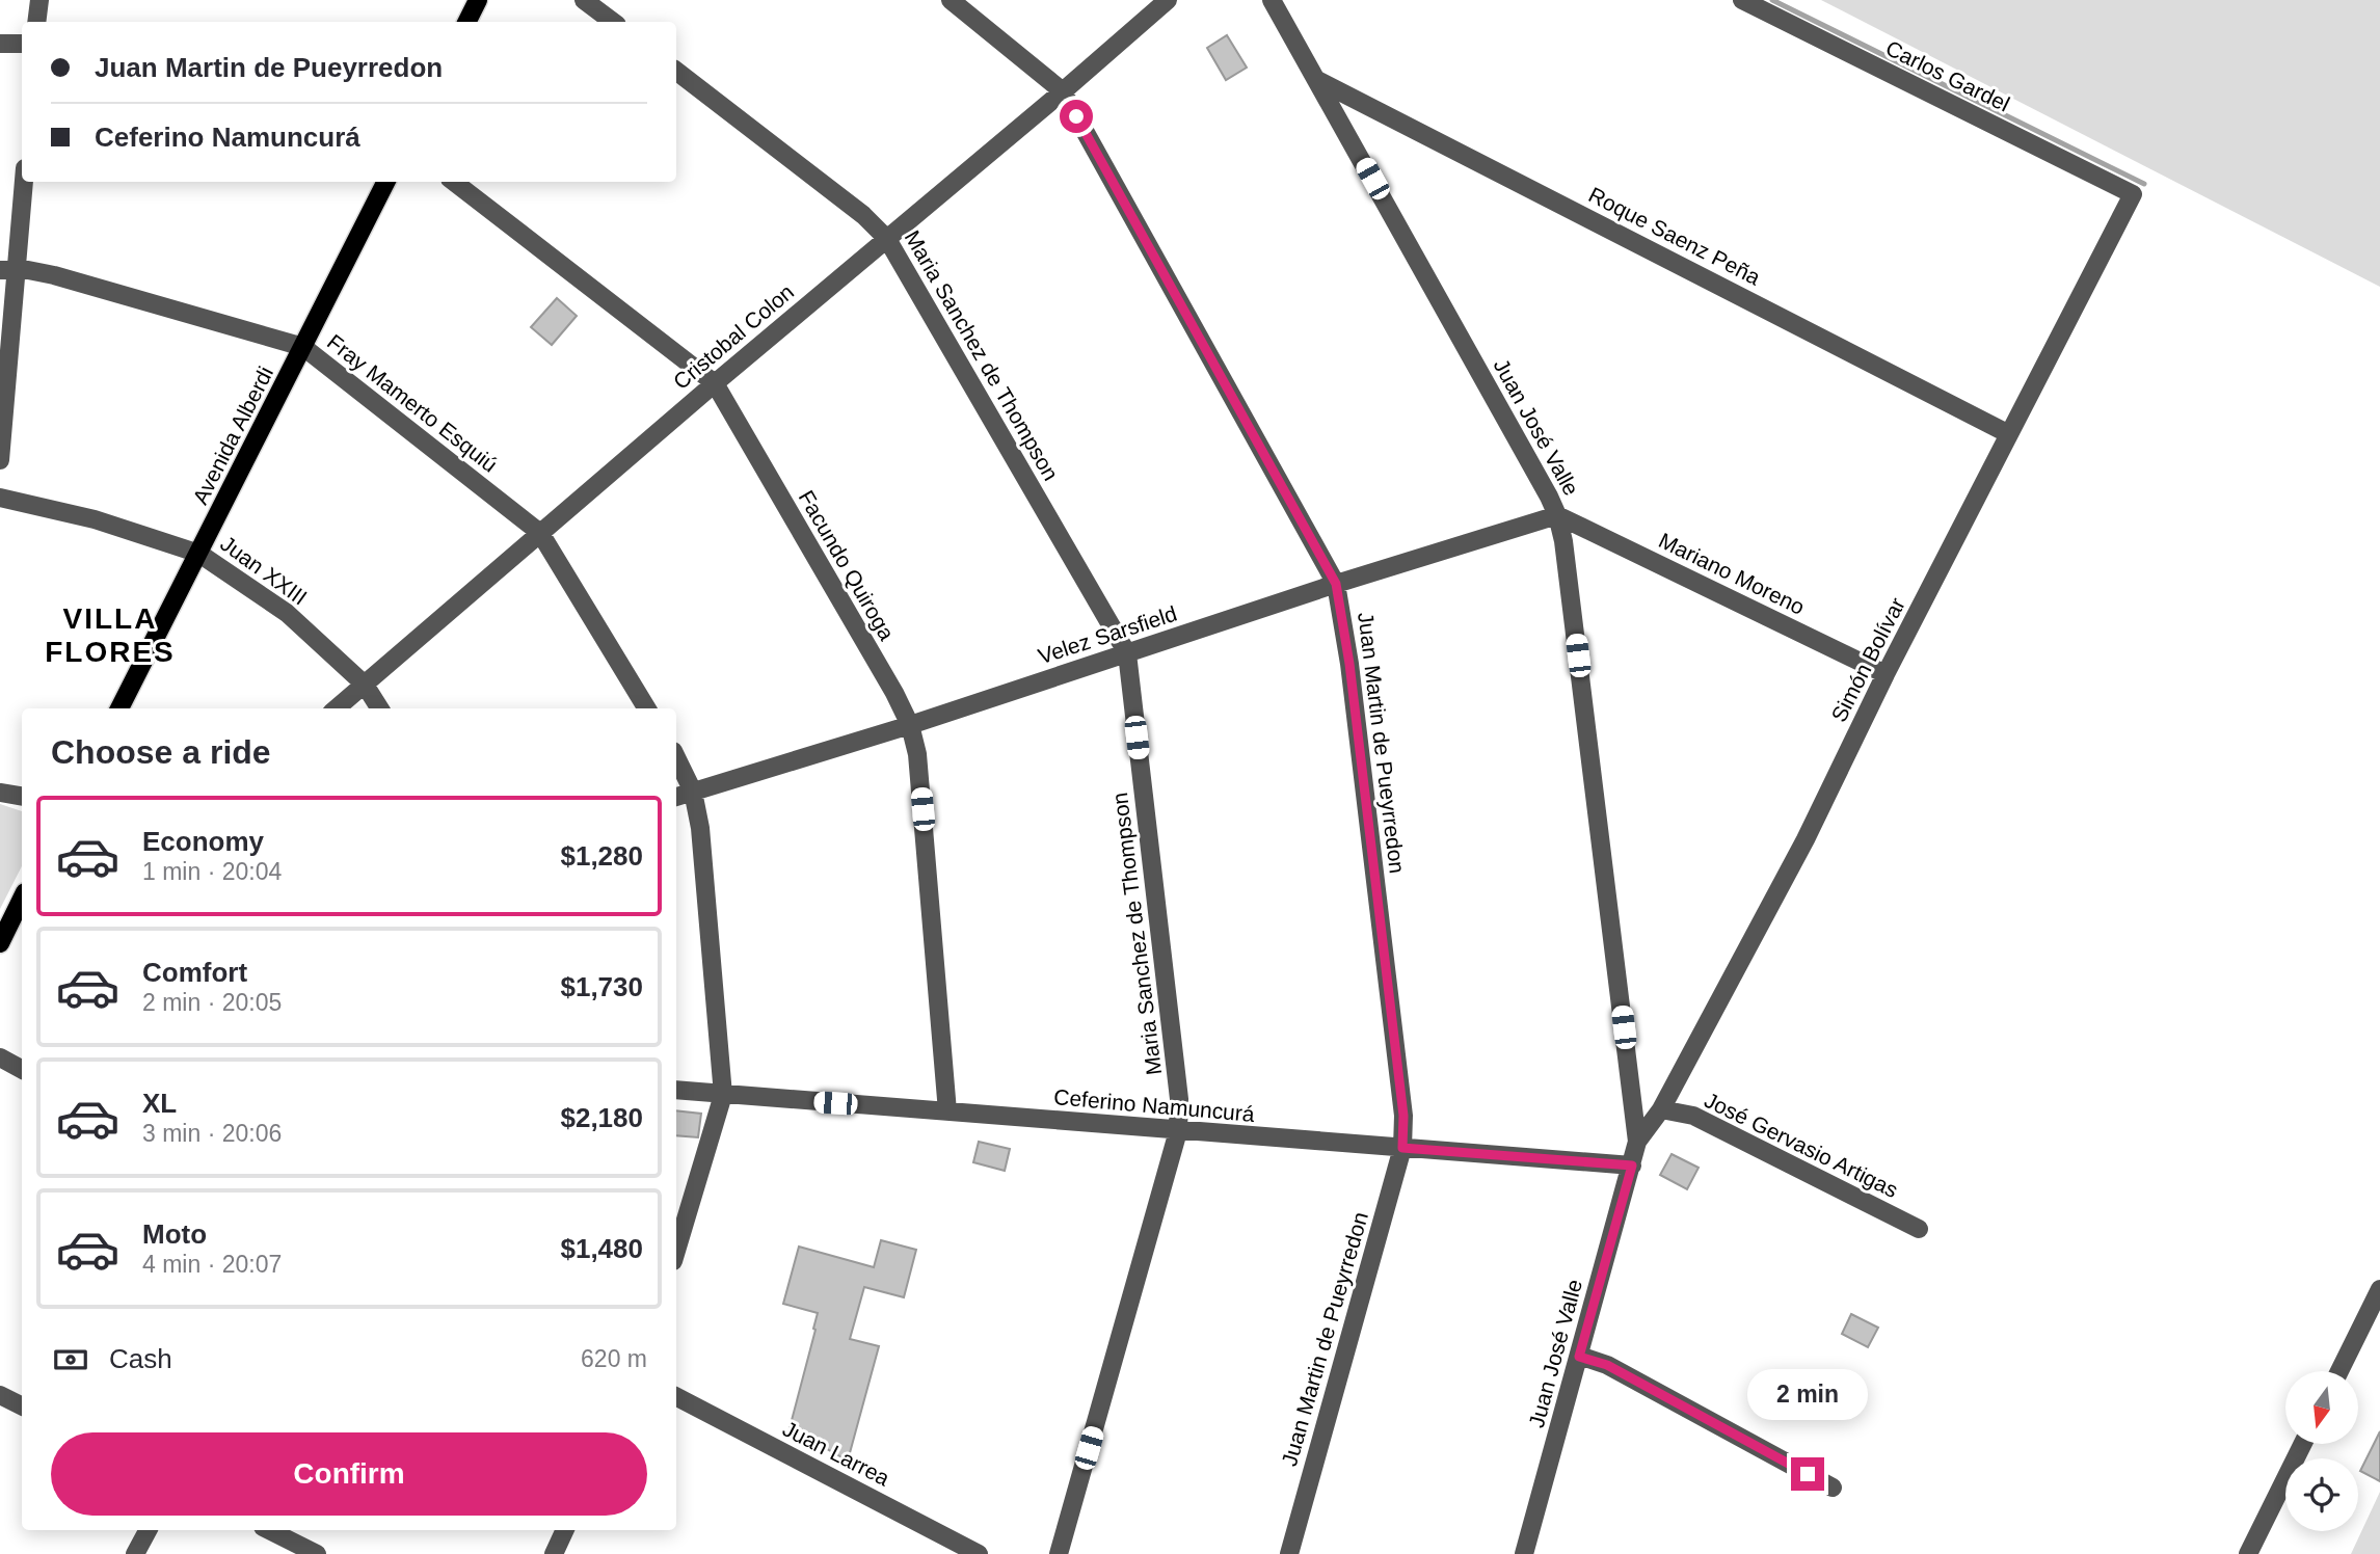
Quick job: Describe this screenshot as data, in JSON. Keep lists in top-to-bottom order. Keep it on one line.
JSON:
{"streets":{"main road":["Avenida Alberdi"],"street":["Carlos Gardel","Roque Saenz Peña","Cristobal Colon","Maria Sanchez de Thompson","Fray Mamerto Esquiú","Juan José Valle","Facundo Quiroga","Juan XXIII","Mariano Moreno","Velez Sarsfield","Simón Bolívar","Juan Martin de Pueyrredon","Ceferino Namuncurá","José Gervasio Artigas","Juan Larrea"]},"crossings":[["Carlos Gardel","Simón Bolívar"],["Roque Saenz Peña","Juan José Valle"],["Roque Saenz Peña","Simón Bolívar"],["Cristobal Colon","Maria Sanchez de Thompson"],["Cristobal Colon","Fray Mamerto Esquiú"],["Cristobal Colon","Facundo Quiroga"],["Cristobal Colon","Juan XXIII"],["Cristobal Colon","Juan Martin de Pueyrredon"],["Maria Sanchez de Thompson","Velez Sarsfield"],["Maria Sanchez de Thompson","Ceferino Namuncurá"],["Fray Mamerto Esquiú","Avenida Alberdi"],["Juan José Valle","Mariano Moreno"],["Juan José Valle","Velez Sarsfield"],["Juan José Valle","Simón Bolívar"],["Juan José Valle","Ceferino Namuncurá"],["Avenida Alberdi","Juan XXIII"],["Facundo Quiroga","Velez Sarsfield"],["Facundo Quiroga","Ceferino Namuncurá"],["Mariano Moreno","Velez Sarsfield"],["Mariano Moreno","Simón Bolívar"],["Velez Sarsfield","Juan Martin de Pueyrredon"],["Simón Bolívar","José Gervasio Artigas"],["Juan Martin de Pueyrredon","Ceferino Namuncurá"]],"districts":["VILLA FLORES"],"north":"bottom","page":{"banner":["Juan Martin de Pueyrredon","Ceferino Namuncurá"],"heading":"Choose a ride","list":[{"name":"Economy","note":"1 min · 20:04","value":"$1,280"},{"name":"Comfort","note":"2 min · 20:05","value":"$1,730"},{"name":"XL","note":"3 min · 20:06","value":"$2,180"},{"name":"Moto","note":"4 min · 20:07","value":"$1,480"}],"pay":["Cash","620 m"],"bubble":"2 min","buttons":"Confirm"}}
